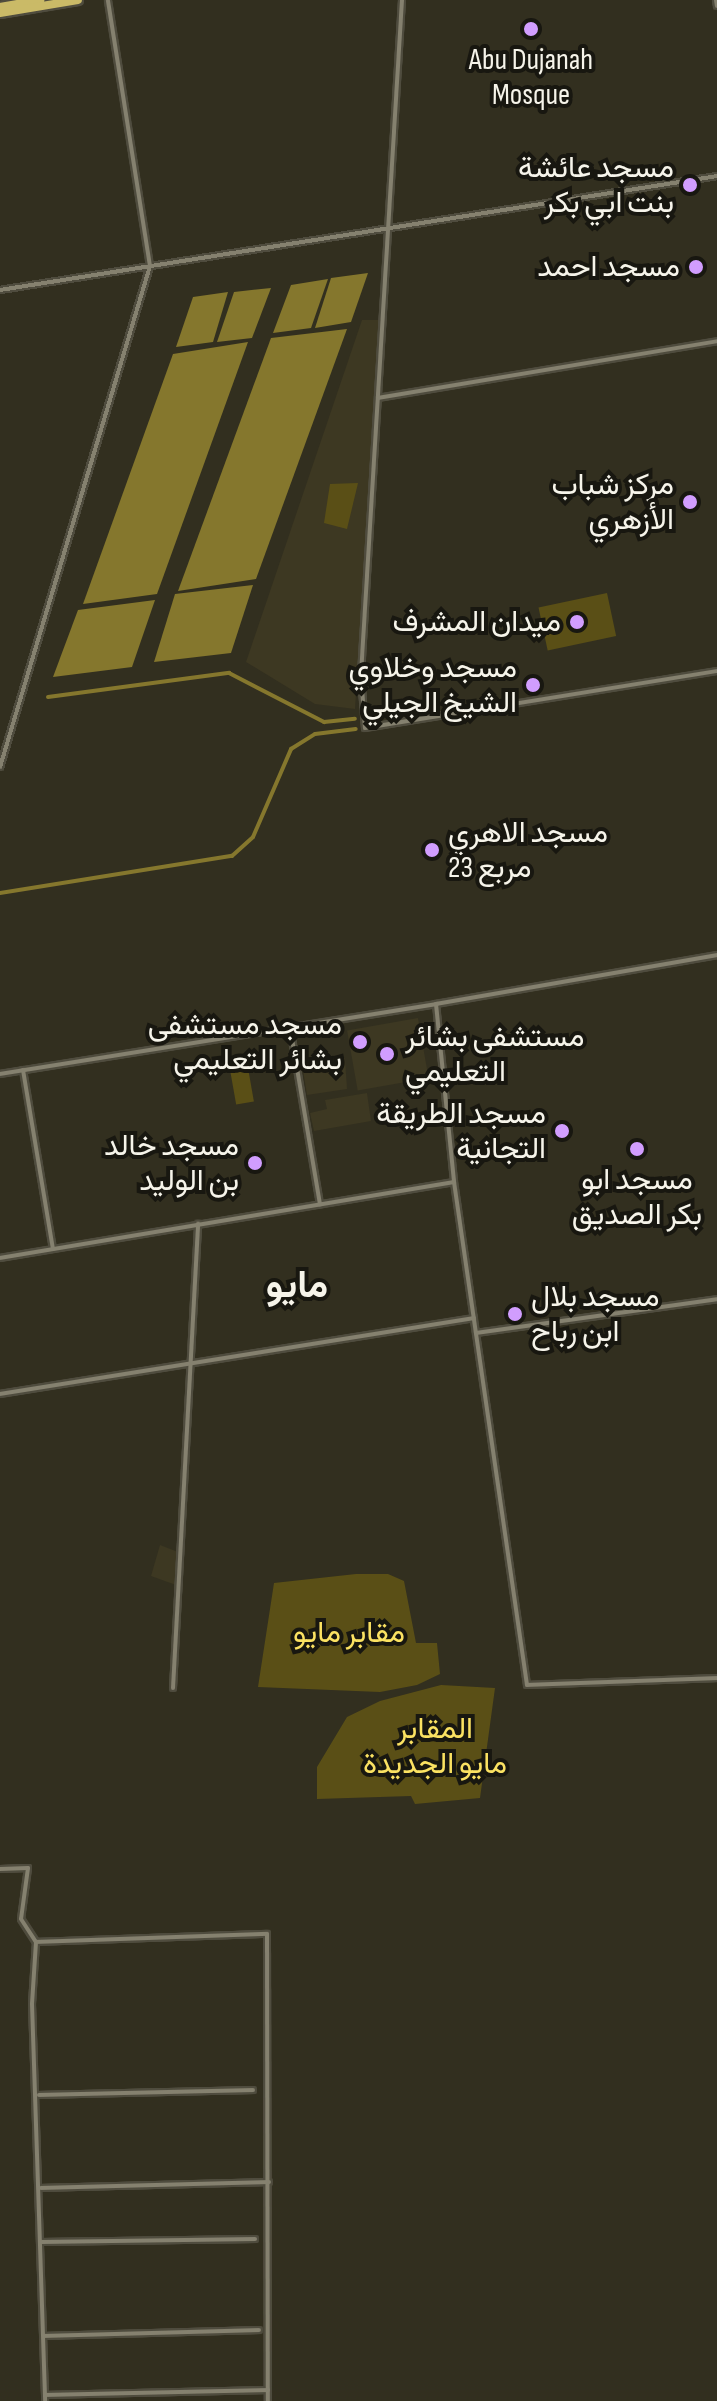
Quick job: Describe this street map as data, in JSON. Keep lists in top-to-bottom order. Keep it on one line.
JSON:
{"districts":["مايو"],"parks":["مقابر مايو","المقابر مايو الجديدة"],"places":["Abu Dujanah Mosque","مسجد عائشة بنت ابي بكر","مسجد احمد","مركز شباب الأزهري","ميدان المشرف","مسجد وخلاوي الشيخ الجيلي","مسجد الاهري مربع 23","مسجد مستشفى بشائر التعليمي","مستشفى بشائر التعليمي","مسجد الطريقة التجانية","مسجد ابو بكر الصديق","مسجد خالد بن الوليد","مسجد بلال ابن رباح"]}
